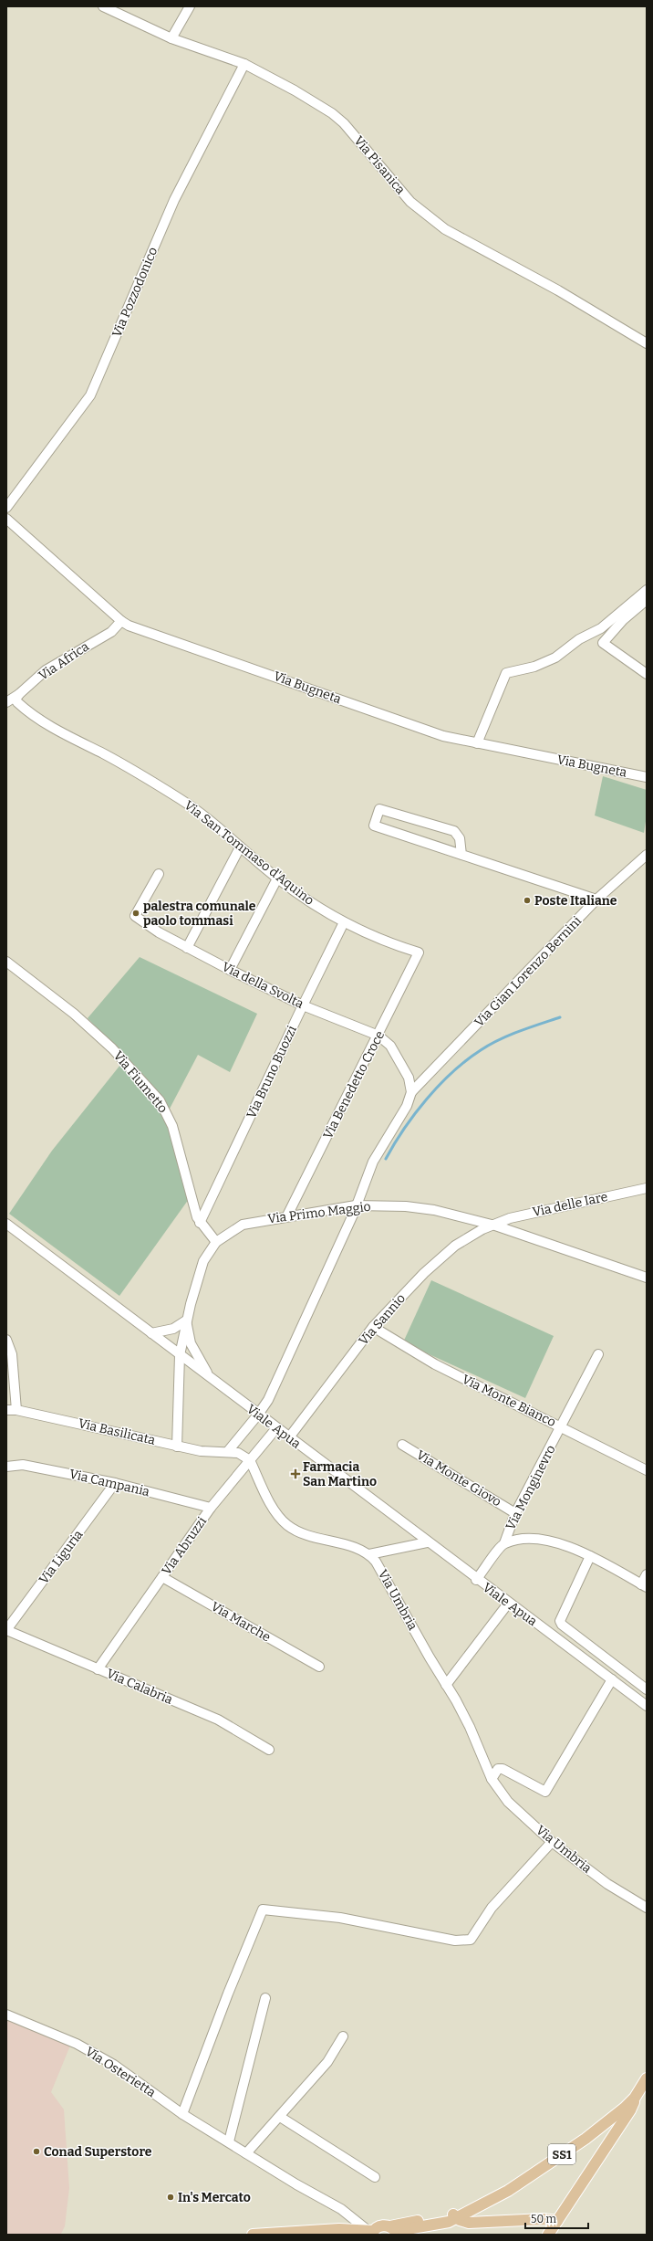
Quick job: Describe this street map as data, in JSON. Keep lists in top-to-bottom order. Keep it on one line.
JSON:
{"streets":{"main road":["SS1"],"street":["Via Pisanica","Via Pozzodonico","Via Africa","Via Bugneta","Via San Tommaso d'Aquino","Via Gian Lorenzo Bernini","Via della Svolta","Via Bruno Buozzi","Via Fiumetto","Via Benedetto Croce","Via delle Iare","Via Primo Maggio","Via Sannio","Via Monte Bianco","Viale Apua","Via Basilicata","Via Monte Giovo","Via Campania","Via Monginevro","Via Abruzzi","Via Liguria","Via Umbria","Via Marche","Via Calabria","Via Osterietta"]},"crossings":[["Via Pisanica","Via Pozzodonico"],["Via Africa","Via Bugneta"],["Via Africa","Via San Tommaso d'Aquino"],["Via San Tommaso d'Aquino","Via Bruno Buozzi"],["Via San Tommaso d'Aquino","Via Benedetto Croce"],["Via Gian Lorenzo Bernini","Via della Svolta"],["Via della Svolta","Via Bruno Buozzi"],["Via della Svolta","Via Benedetto Croce"],["Via Bruno Buozzi","Via Fiumetto"],["Via Fiumetto","Via Primo Maggio"],["Via Benedetto Croce","Via Primo Maggio"],["Via delle Iare","Via Primo Maggio"],["Via delle Iare","Via Sannio"],["Via Primo Maggio","Via Sannio"],["Via Primo Maggio","Viale Apua"],["Via Primo Maggio","Via Basilicata"],["Via Sannio","Via Monte Bianco"],["Via Sannio","Viale Apua"],["Via Monte Bianco","Via Monginevro"],["Viale Apua","Via Monginevro"],["Viale Apua","Via Abruzzi"],["Viale Apua","Via Umbria"],["Via Basilicata","Via Abruzzi"],["Via Monte Giovo","Via Monginevro"],["Via Campania","Via Abruzzi"],["Via Campania","Via Liguria"],["Via Abruzzi","Via Marche"],["Via Abruzzi","Via Calabria"],["Via Liguria","Via Calabria"]],"places":{"other":["Poste Italiane","palestra comunale paolo tommasi","Conad Superstore","In's Mercato"],"health":["Farmacia San Martino"]},"scale_bar":"50 m"}
